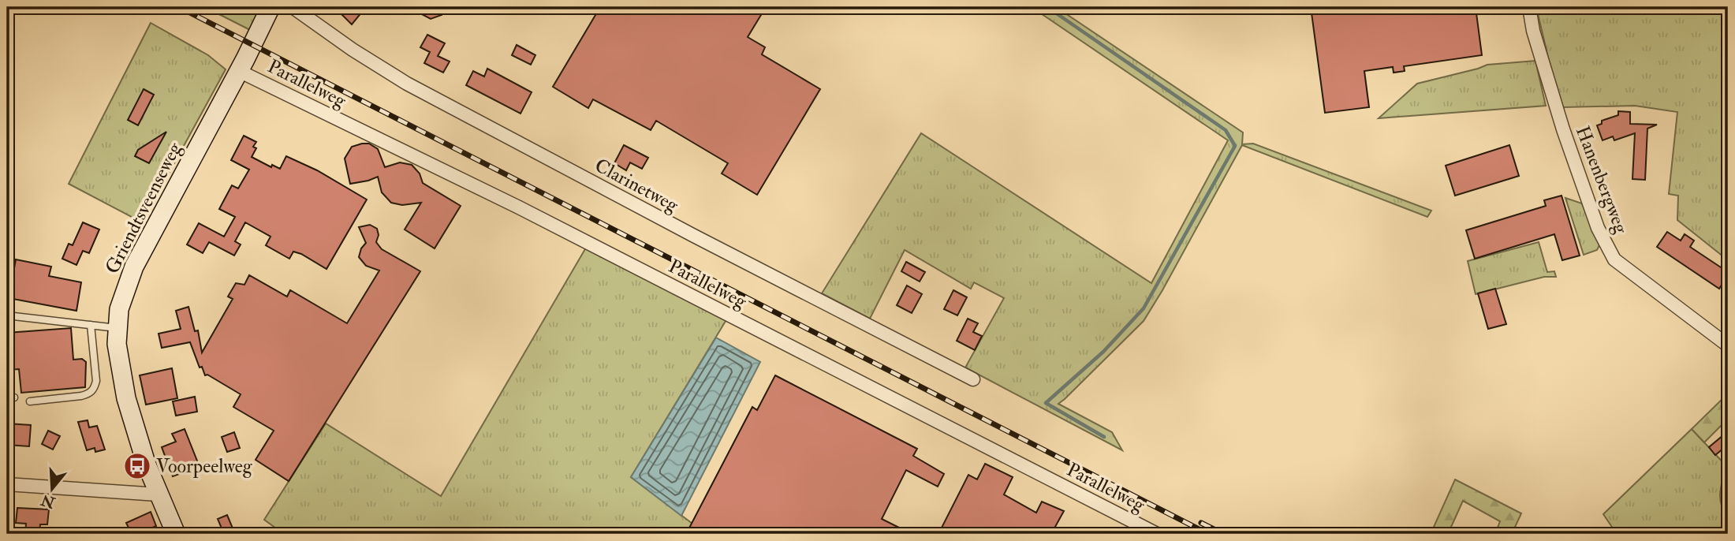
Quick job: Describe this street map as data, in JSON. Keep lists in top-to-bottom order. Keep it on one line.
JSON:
{"streets":{"street":["Parallelweg","Hanenbergweg","Clarinetweg","Griendtsveenseweg"]},"crossings":[["Parallelweg","Griendtsveenseweg"]],"places":{"bus stop":["Voorpeelweg"]},"north":"bottom"}
